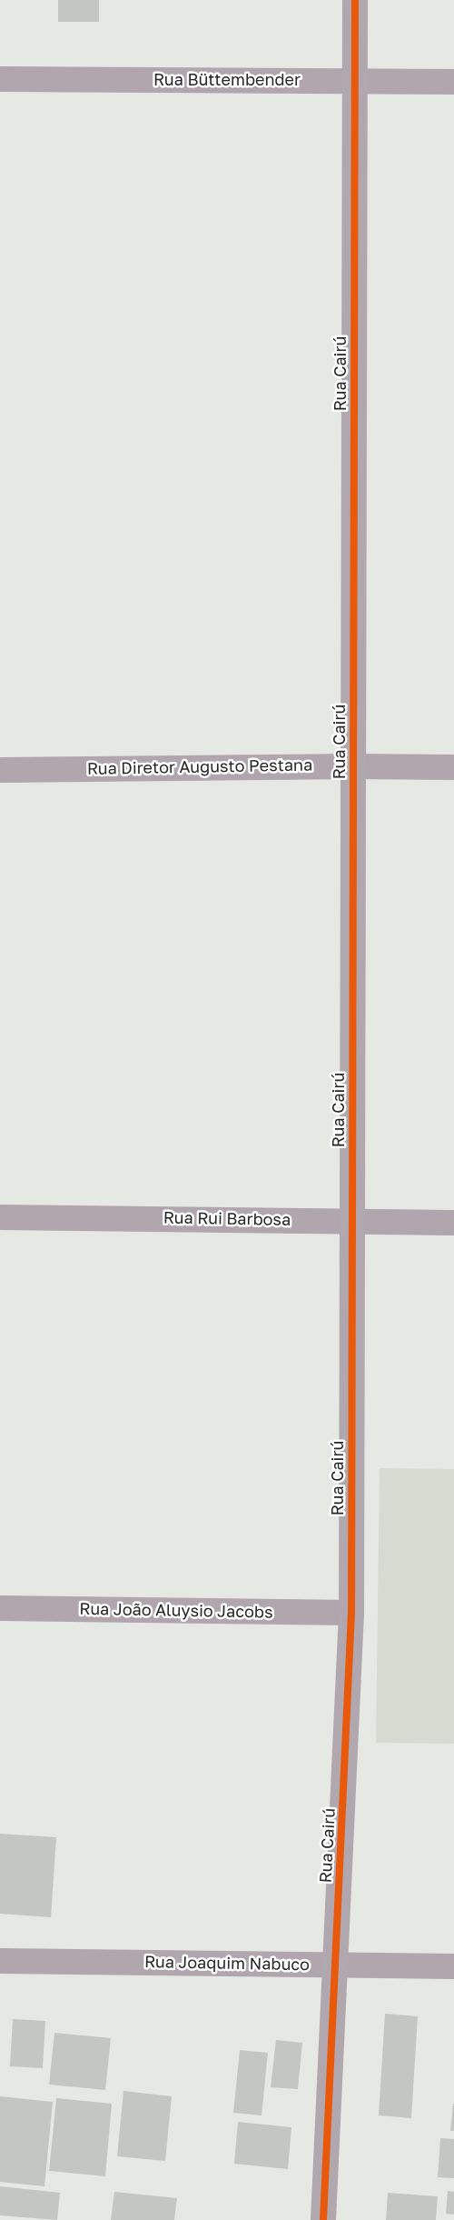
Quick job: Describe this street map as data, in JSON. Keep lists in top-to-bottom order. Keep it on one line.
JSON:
{"streets":{"main road":["Rua Cairú"],"street":["Rua Büttembender","Rua Diretor Augusto Pestana","Rua Rui Barbosa","Rua João Aluysio Jacobs","Rua Joaquim Nabuco"]},"crossings":[["Rua Büttembender","Rua Cairú"],["Rua Cairú","Rua Diretor Augusto Pestana"],["Rua Cairú","Rua Rui Barbosa"],["Rua Cairú","Rua João Aluysio Jacobs"],["Rua Cairú","Rua Joaquim Nabuco"]]}
